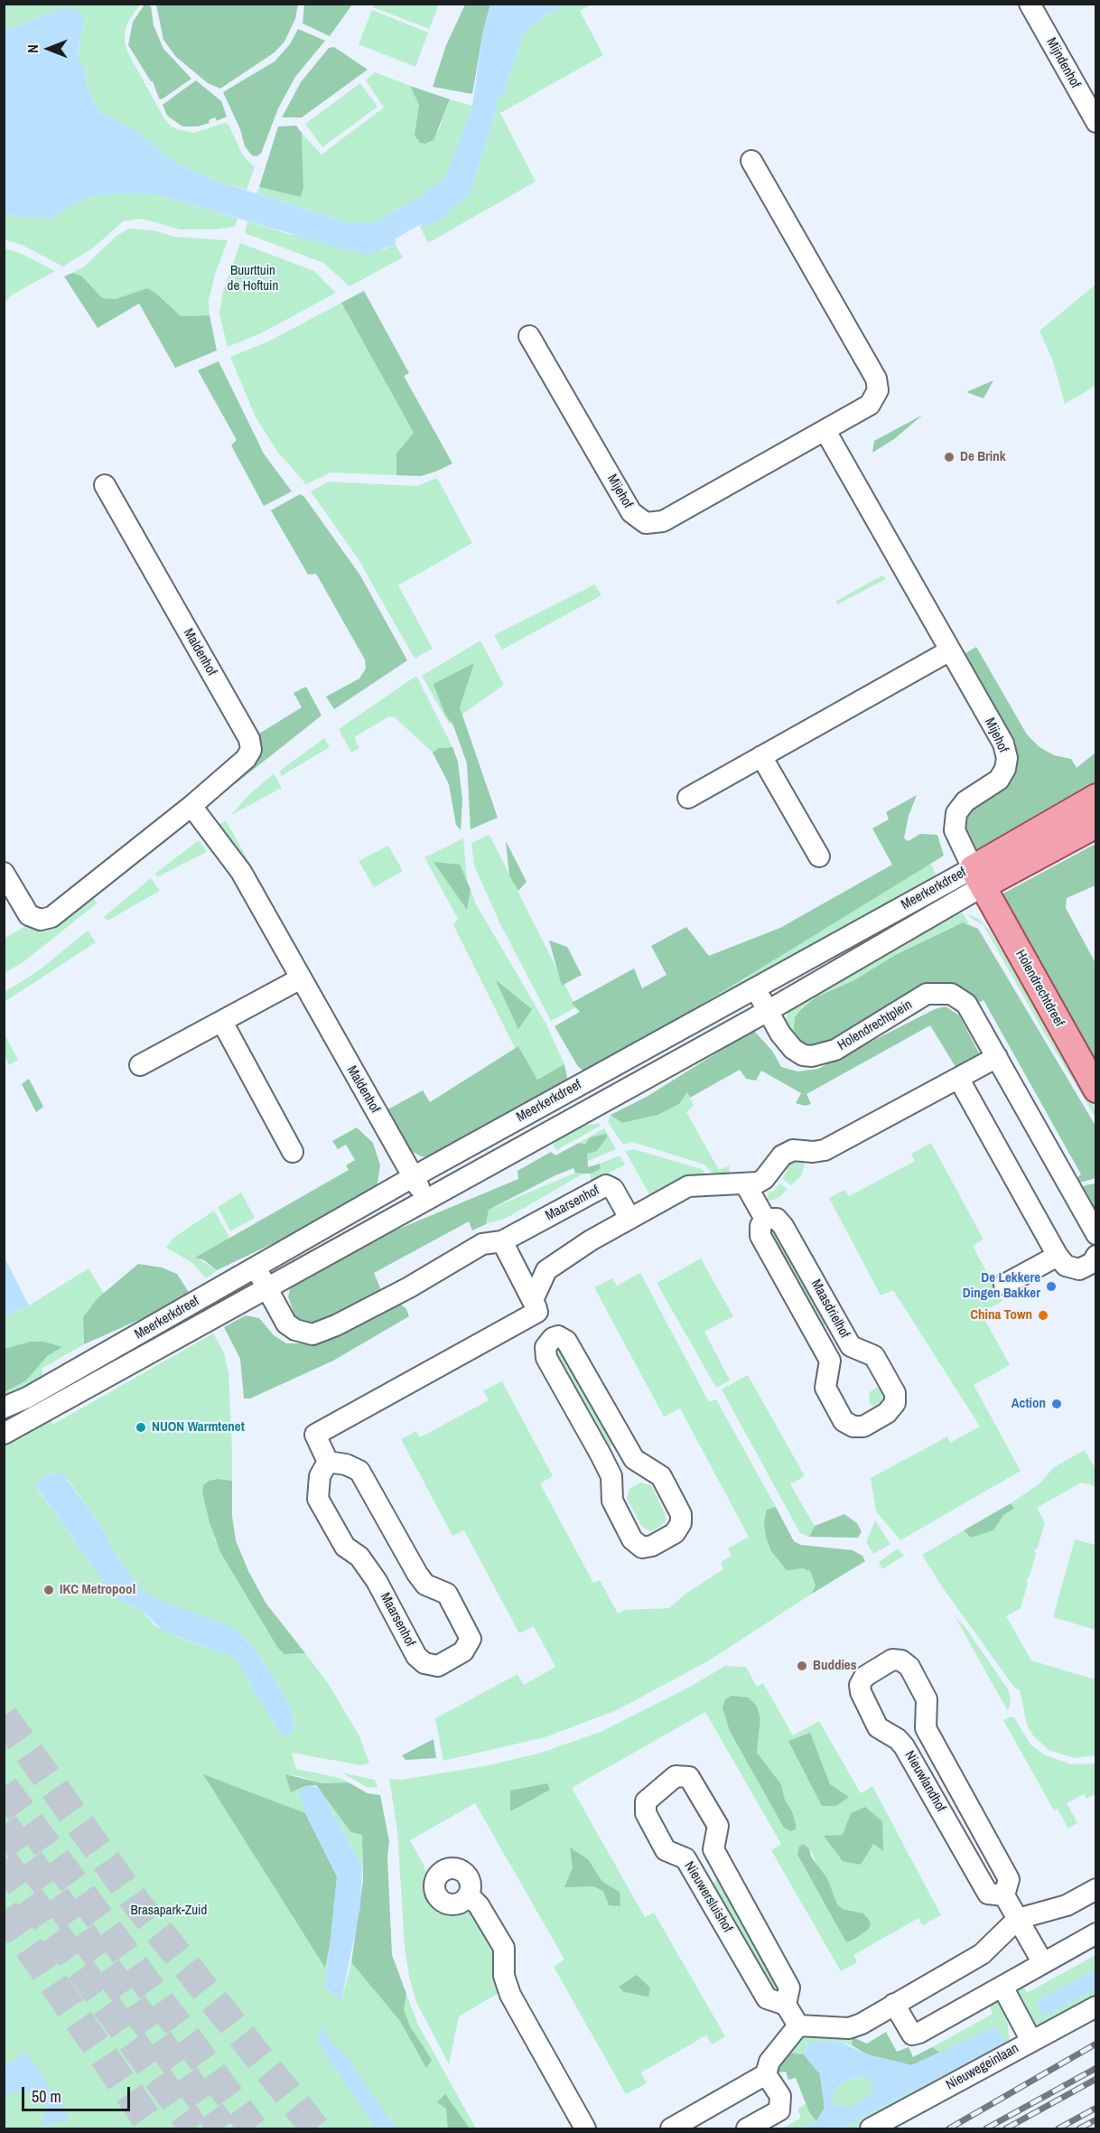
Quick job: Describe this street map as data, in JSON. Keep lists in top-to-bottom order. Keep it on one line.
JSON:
{"streets":{"main road":["Meerkerkdreef","Holendrechtdreef"],"street":["Mijndenhof","Mijehof","Maldenhof","Holendrechtplein","Maarsenhof","Maasdrielhof","Nieuwlandhof","Nieuwersluishof","Nieuwegeinlaan"]},"crossings":[["Mijehof","Meerkerkdreef"],["Mijehof","Holendrechtdreef"],["Maldenhof","Meerkerkdreef"],["Meerkerkdreef","Holendrechtdreef"],["Meerkerkdreef","Holendrechtplein"],["Meerkerkdreef","Maarsenhof"]],"parks":["Buurttuin de Hoftuin","Brasapark-Zuid"],"places":["De Brink","De Lekkere Dingen Bakker","China Town","Action","NUON Warmtenet","IKC Metropool","Buddies"],"scale_bar":"50 m","north":"left"}
